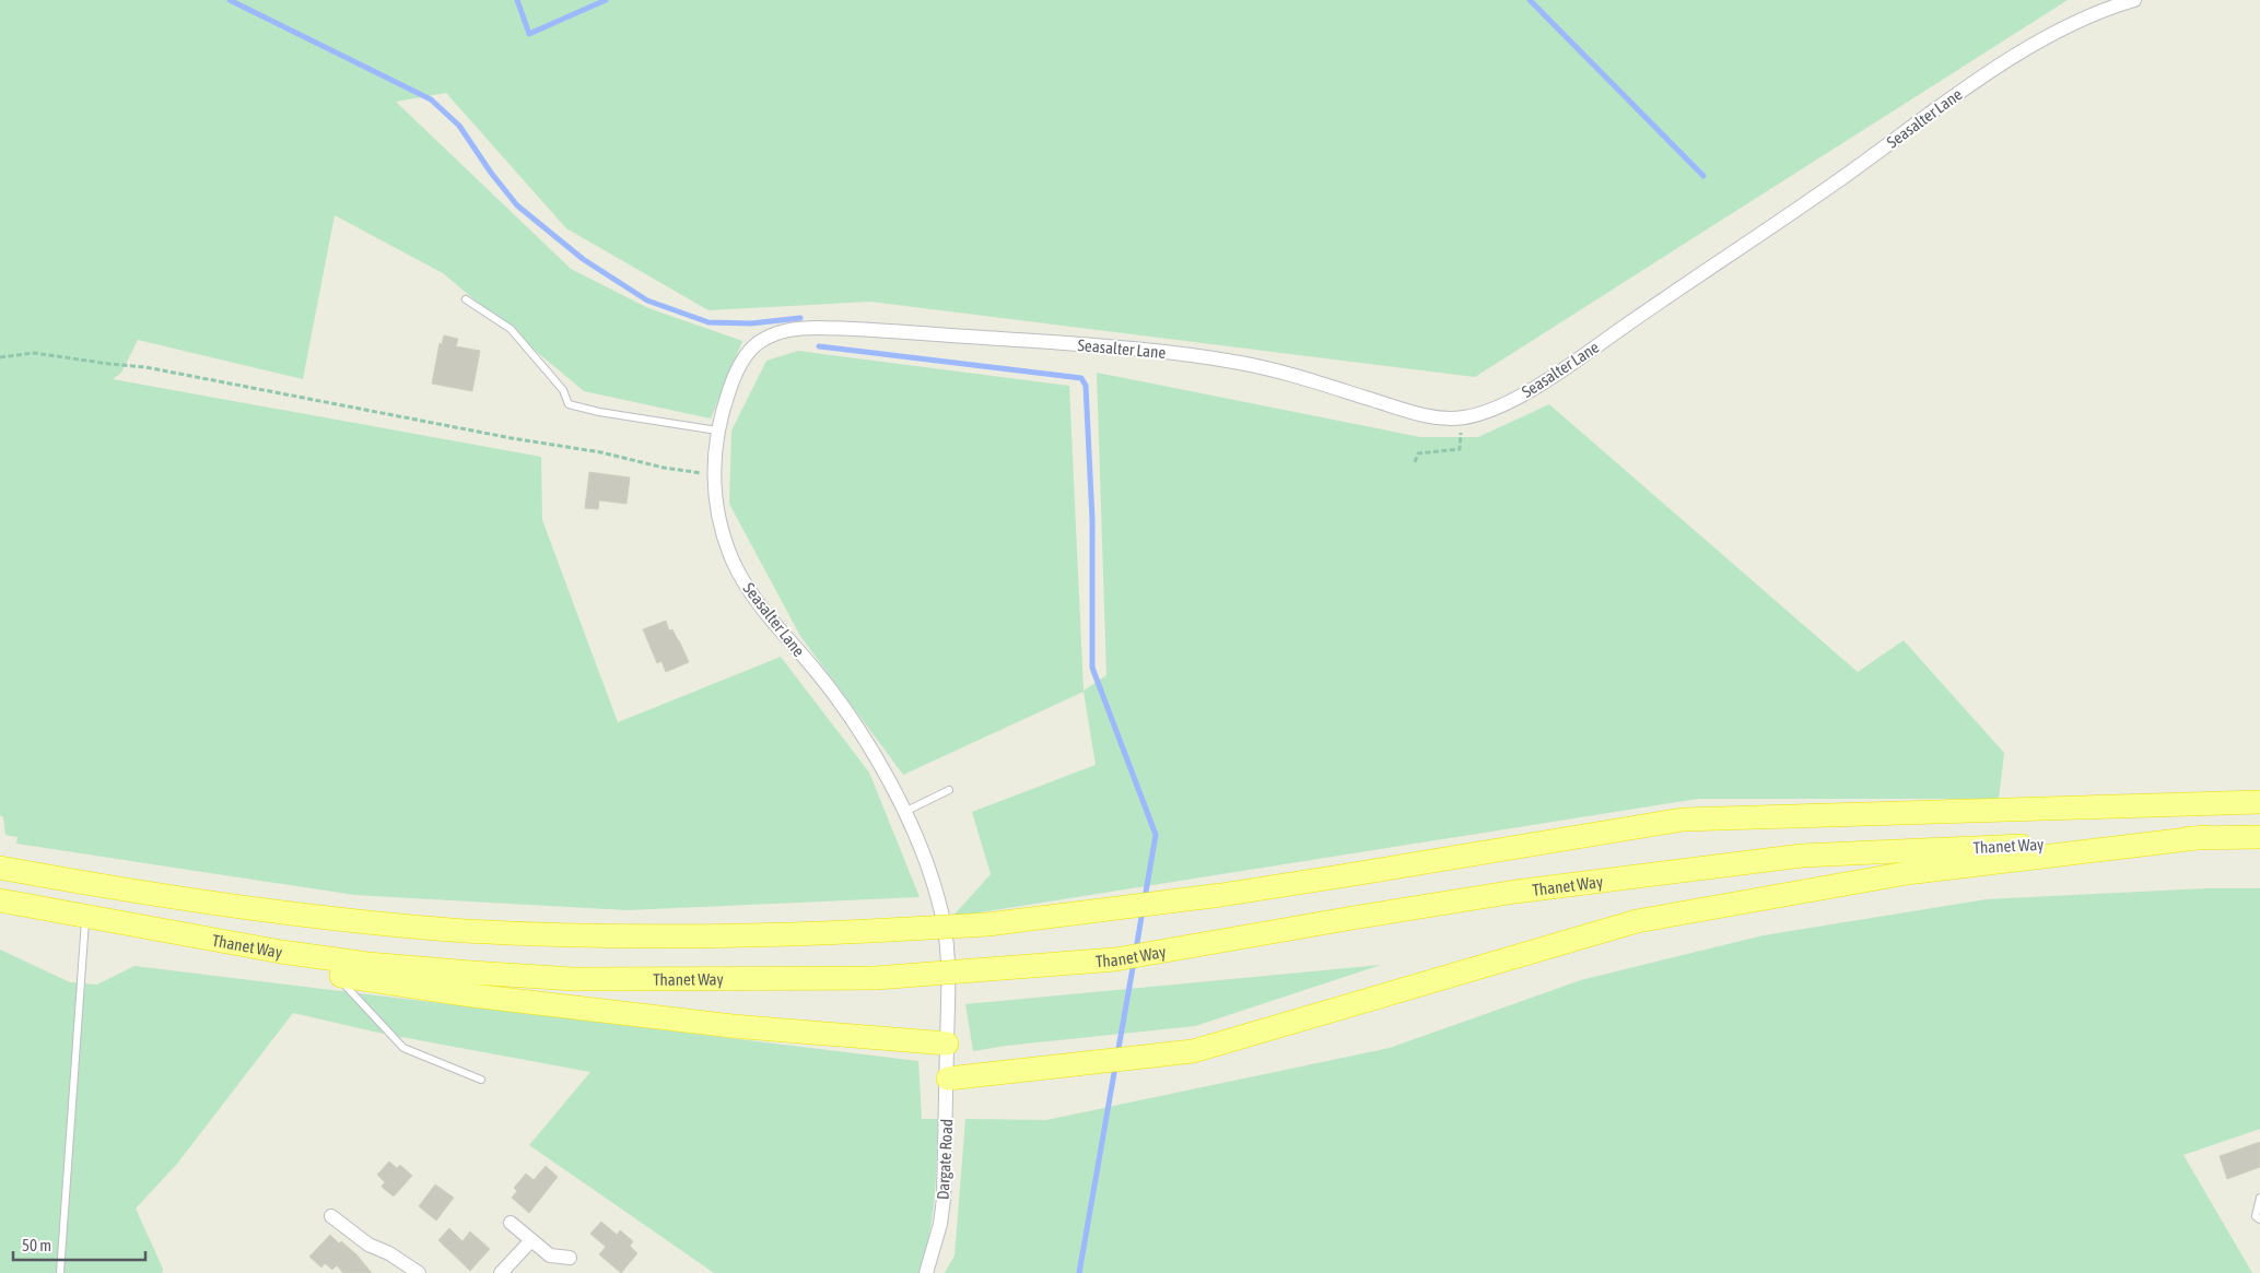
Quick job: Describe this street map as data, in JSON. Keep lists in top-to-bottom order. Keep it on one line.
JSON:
{"streets":{"highway":["Thanet Way"],"street":["Seasalter Lane","Dargate Road"]},"crossings":[["Seasalter Lane","Dargate Road"]],"scale_bar":"50 m"}
